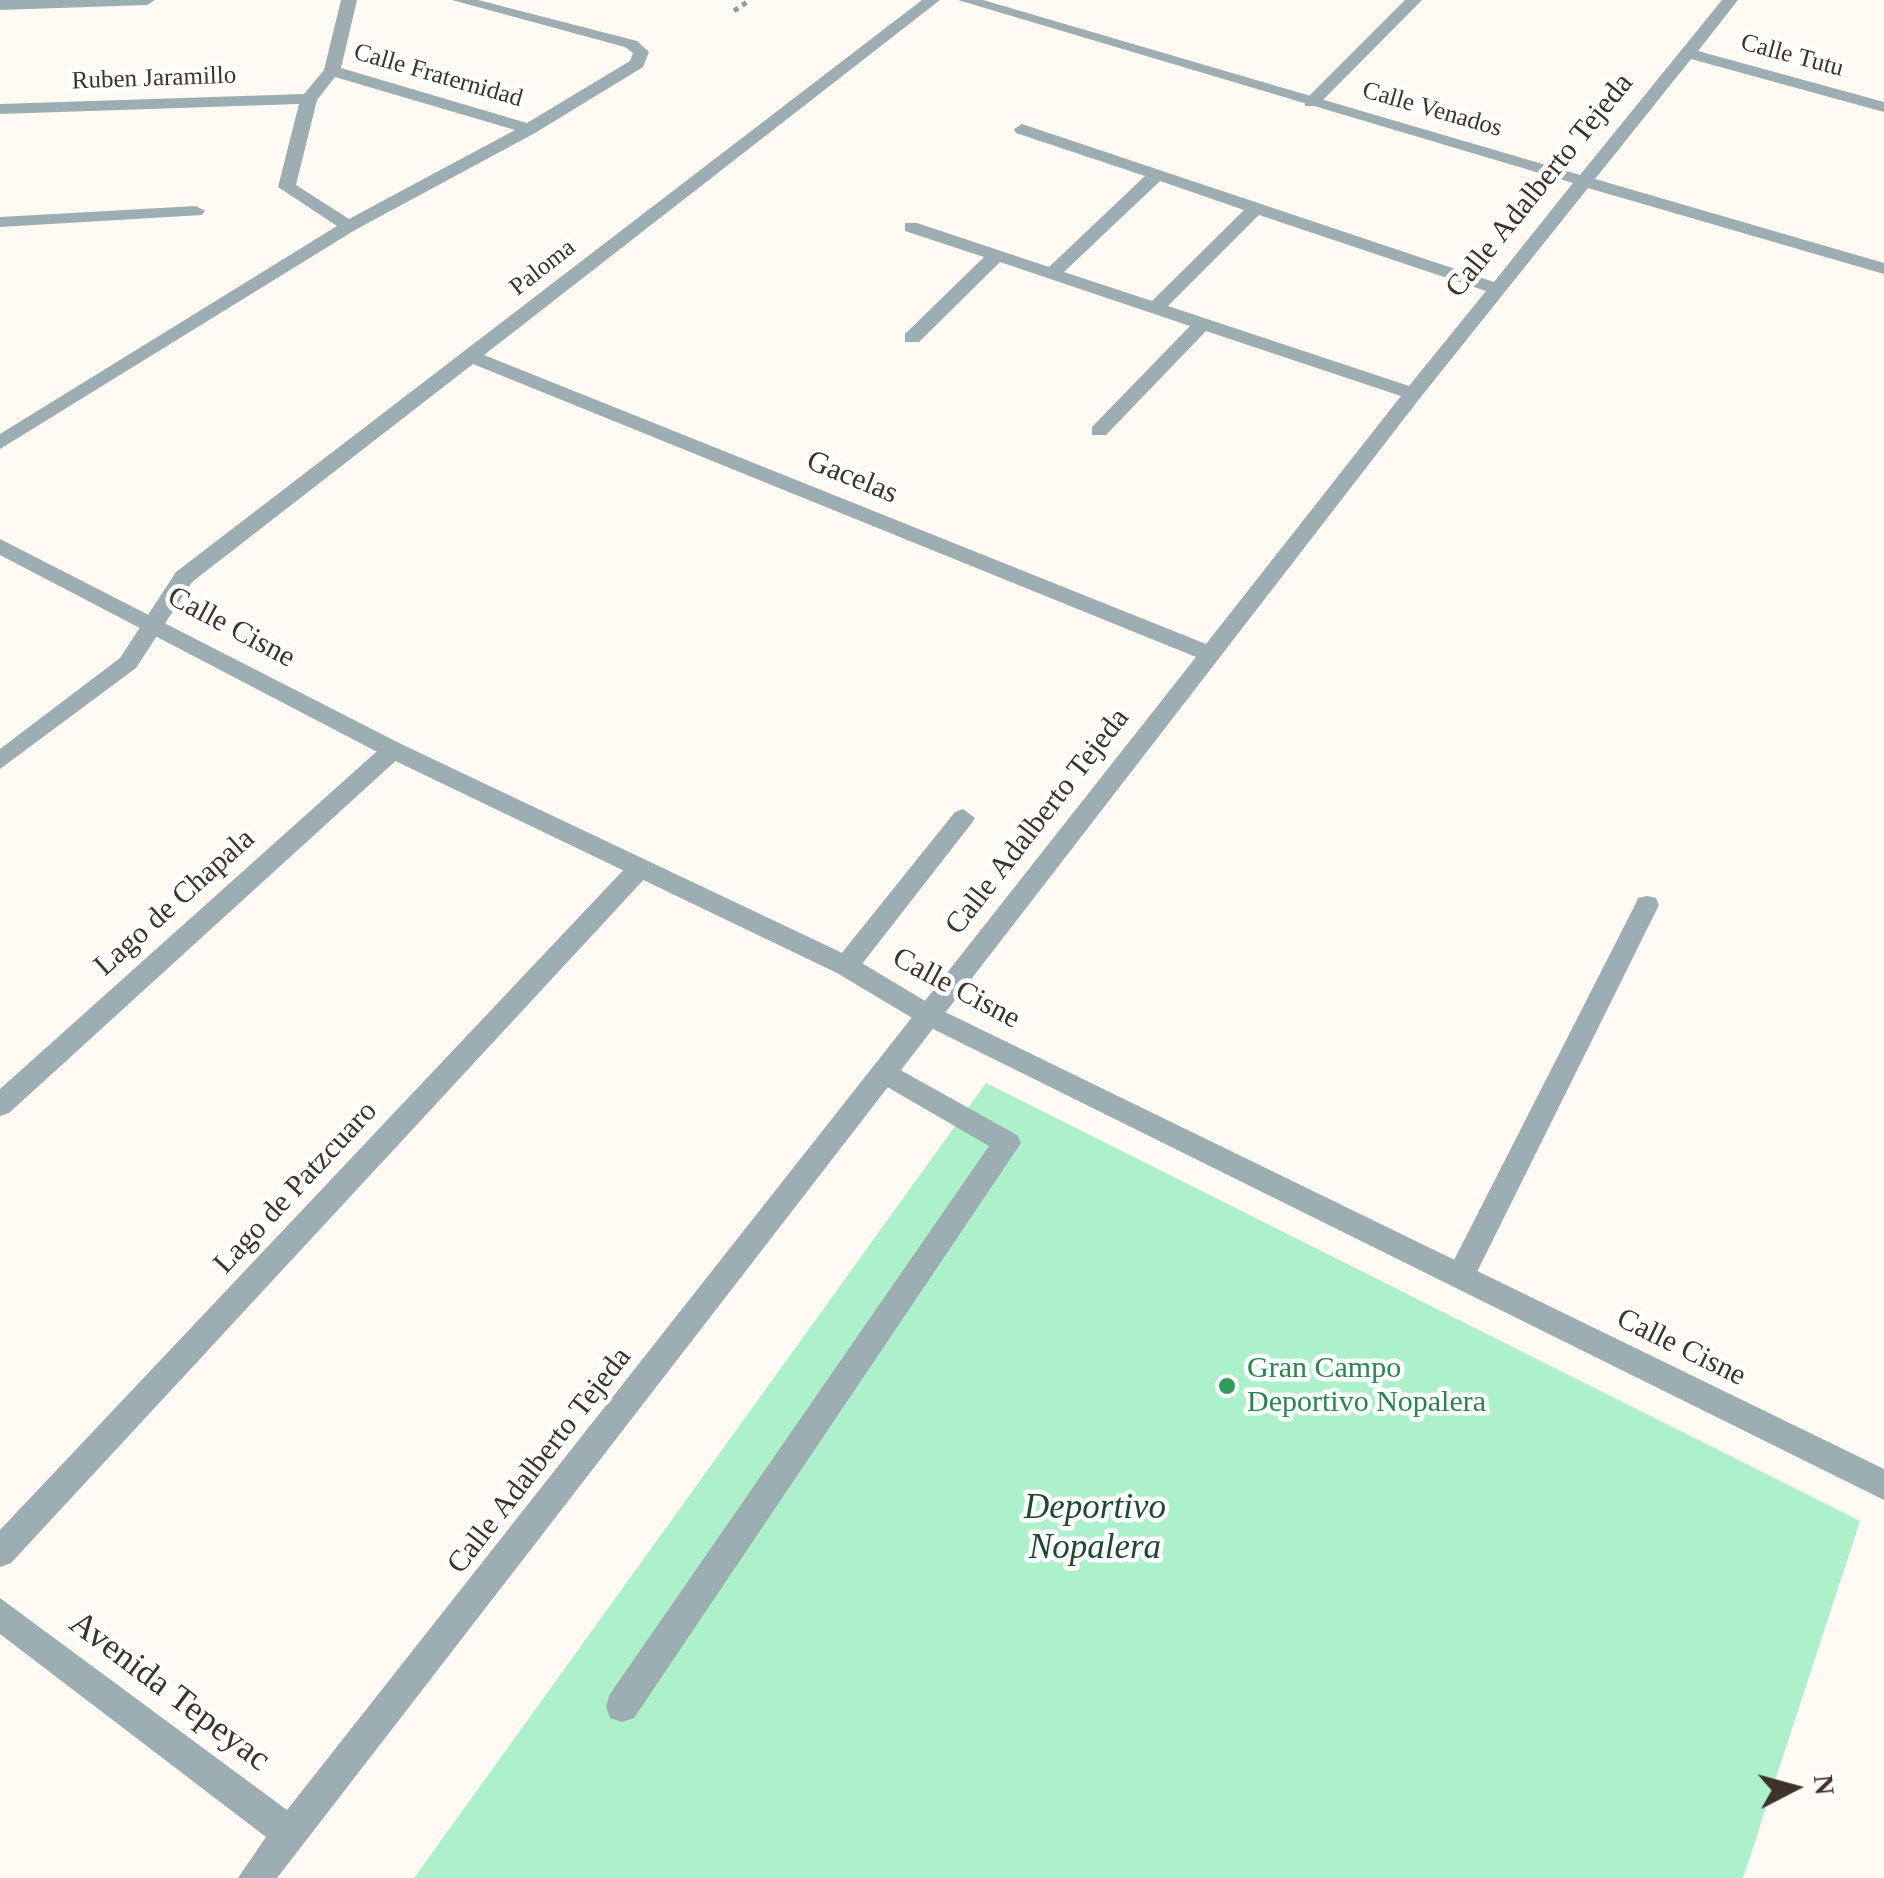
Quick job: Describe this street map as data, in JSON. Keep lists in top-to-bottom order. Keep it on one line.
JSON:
{"streets":{"street":["Calle Tutu","Calle Fraternidad","Ruben Jaramillo","Calle Venados","Calle Adalberto Tejeda","Paloma","Gacelas","Calle Cisne","Lago de Chapala","Lago de Patzcuaro","Avenida Tepeyac"]},"crossings":[["Calle Tutu","Calle Adalberto Tejeda"],["Calle Venados","Calle Adalberto Tejeda"],["Calle Adalberto Tejeda","Gacelas"],["Calle Adalberto Tejeda","Calle Cisne"],["Calle Adalberto Tejeda","Avenida Tepeyac"],["Paloma","Gacelas"],["Paloma","Calle Cisne"],["Calle Cisne","Lago de Chapala"],["Calle Cisne","Lago de Patzcuaro"]],"parks":["Deportivo Nopalera"],"places":["Gran Campo Deportivo Nopalera"],"north":"right"}
